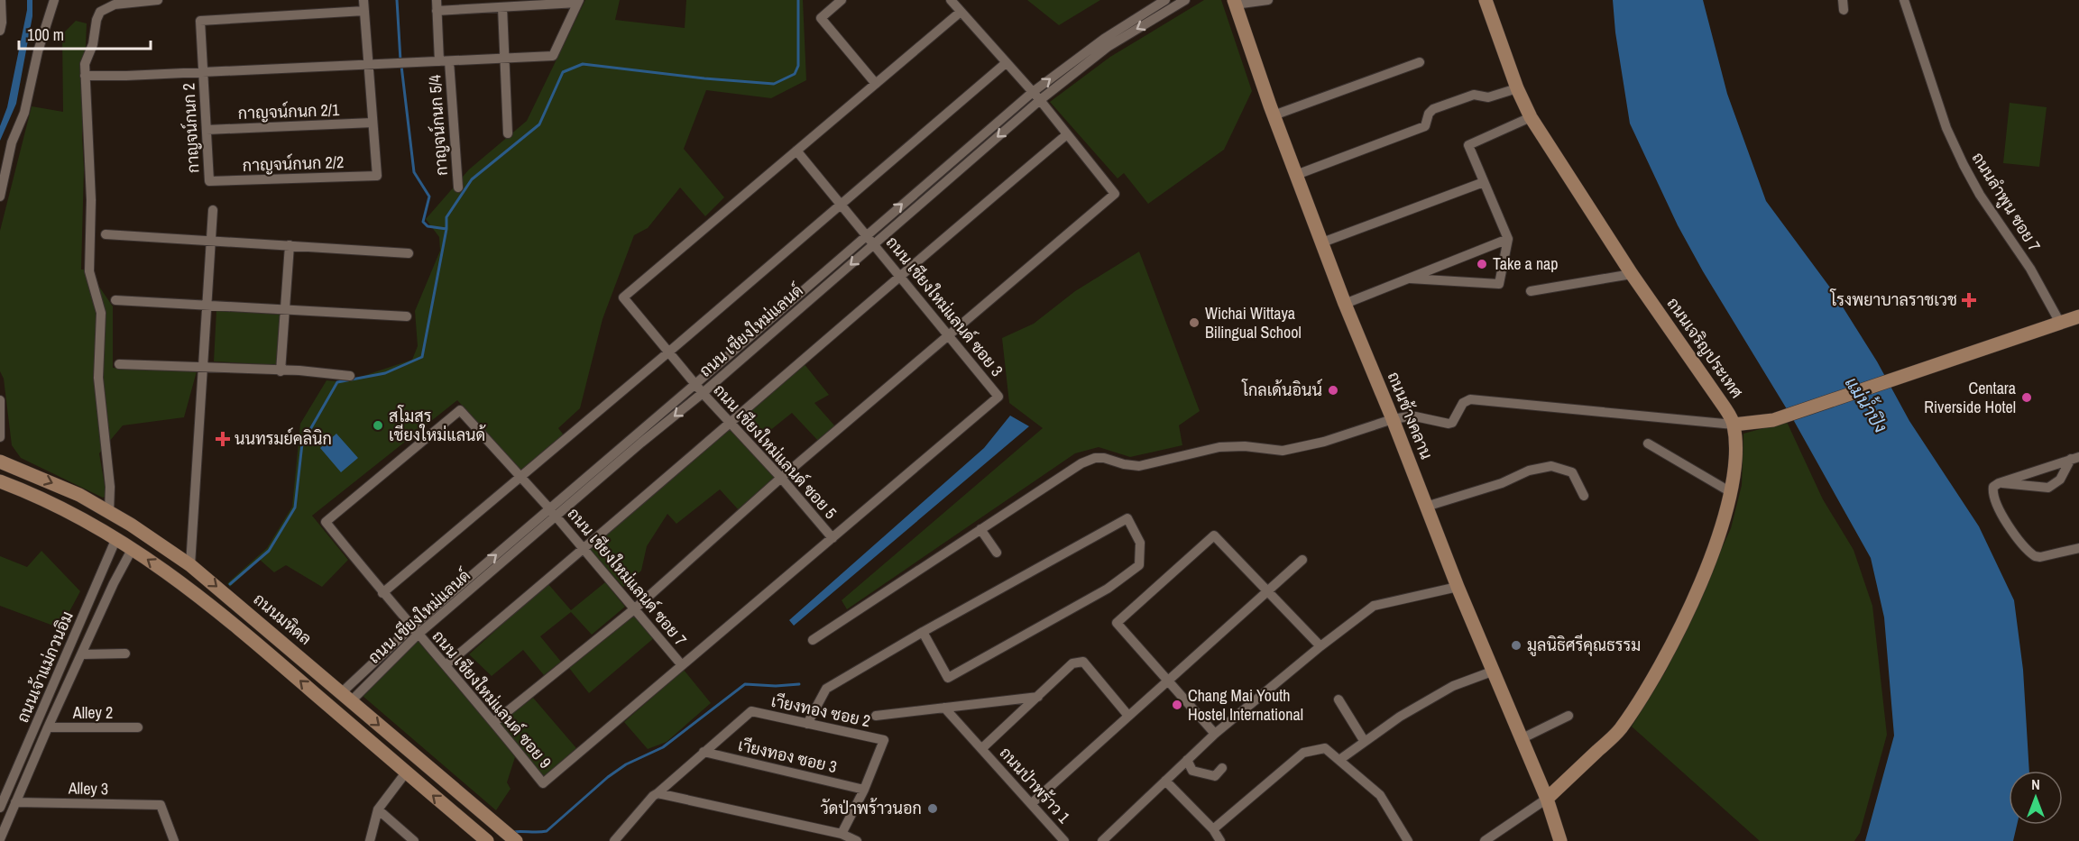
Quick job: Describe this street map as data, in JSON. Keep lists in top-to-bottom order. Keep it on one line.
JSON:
{"streets":{"street":["กาญจน์กนก 2/1","กาญจน์กนก 5/4","กาญจน์กนก 2","กาญจน์กนก 2/2","ถนนลำพูน ซอย 7","ถนน เชียงใหม่แลนด์ ซอย 3","ถนน เชียงใหม่แลนด์","ถนนเจริญประเทศ","ถนนช้างคลาน","ถนน เชียงใหม่แลนด์ ซอย 5","ถนน เชียงใหม่แลนด์ ซอย 7","ถนนมหิดล","ถนนเจ้าแม่กวนอิม","ถนน เชียงใหม่แลนด์ ซอย 9","เาียงทอง ซอย 2","Alley 2","เาียงทอง ซอย 3","ถนนป่าพร้าว 1","Alley 3"]},"crossings":[["กาญจน์กนก 2/1","กาญจน์กนก 2"],["กาญจน์กนก 2/1","กาญจน์กนก 2/2"],["กาญจน์กนก 2","กาญจน์กนก 2/2"],["ถนน เชียงใหม่แลนด์ ซอย 3","ถนน เชียงใหม่แลนด์"],["ถนน เชียงใหม่แลนด์ ซอย 3","ถนน เชียงใหม่แลนด์ ซอย 5"],["ถนน เชียงใหม่แลนด์","ถนน เชียงใหม่แลนด์ ซอย 5"],["ถนน เชียงใหม่แลนด์","ถนน เชียงใหม่แลนด์ ซอย 7"],["ถนน เชียงใหม่แลนด์","ถนนมหิดล"],["ถนน เชียงใหม่แลนด์","ถนน เชียงใหม่แลนด์ ซอย 9"],["ถนนเจริญประเทศ","ถนนช้างคลาน"],["ถนน เชียงใหม่แลนด์ ซอย 7","ถนน เชียงใหม่แลนด์ ซอย 9"],["เาียงทอง ซอย 2","เาียงทอง ซอย 3"]],"water":["แม่น้ำปิง"],"places":{"other":["Take a nap","Wichai Wittaya Bilingual School","โกลเด้นอินน์","Centara Riverside Hotel","สโมสร เชียงใหม่แลนด้","มูลนิธิศรีคุณธรรม","Chang Mai Youth Hostel International","วัดป่าพร้าวนอก"],"health":["โรงพยาบาลราชเวช","นนทรมย์คลินิก"]},"scale_bar":"100 m","north":"top"}
